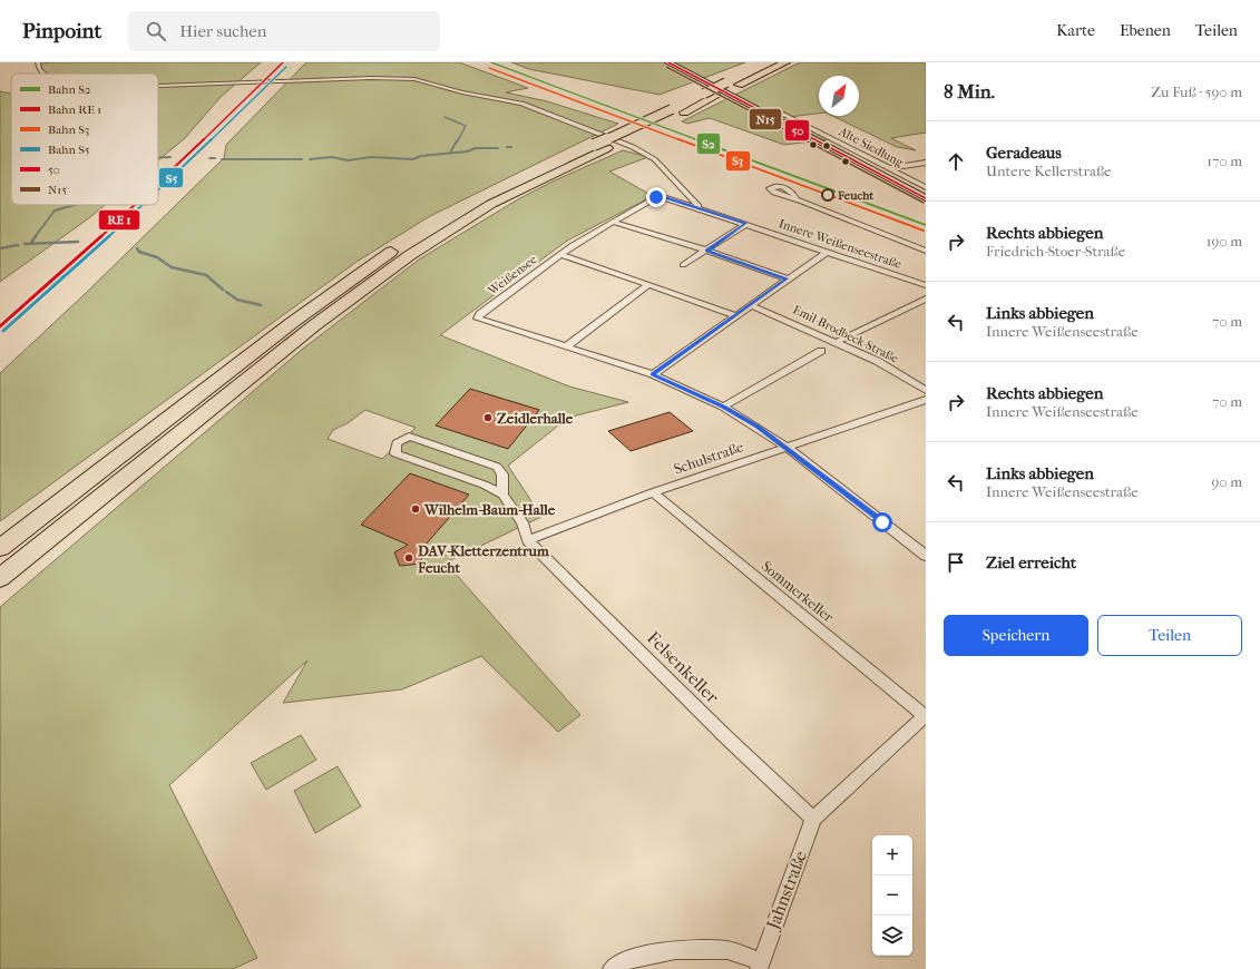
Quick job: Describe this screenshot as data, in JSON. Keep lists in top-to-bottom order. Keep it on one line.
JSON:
{"streets":{"street":["Alte Siedlung","Innere Weißenseestraße","Weißensee","Emil-Brodbeck-Straße","Schulstraße","Sommerkeller","Felsenkeller","Jahnstraße"]},"crossings":[["Innere Weißenseestraße","Weißensee"],["Weißensee","Schulstraße"],["Schulstraße","Sommerkeller"],["Schulstraße","Felsenkeller"],["Sommerkeller","Jahnstraße"],["Felsenkeller","Jahnstraße"]],"places":["Feucht","Zeidlerhalle","Wilhelm-Baum-Halle","DAV-Kletterzentrum Feucht"],"lines":["rail line S2","transit line 50","rail line S5","transit line N15","rail line S3"],"legend":["Bahn S2","Bahn RE 1","Bahn S3","Bahn S5","50","N15"],"north":"top right","page":{"header":"Pinpoint","search":"Hier suchen","nav":["Karte","Ebenen","Teilen"],"heading":["8 Min.","Zu Fuß · 590 m"],"list":[["Geradeaus","Untere Kellerstraße","170 m"],["Rechts abbiegen","Friedrich-Stoer-Straße","190 m"],["Links abbiegen","Innere Weißenseestraße","70 m"],["Rechts abbiegen","Innere Weißenseestraße","70 m"],["Links abbiegen","Innere Weißenseestraße","90 m"],"Ziel erreicht"],"buttons":["Speichern","Teilen"],"map_buttons":["+","−"]}}
